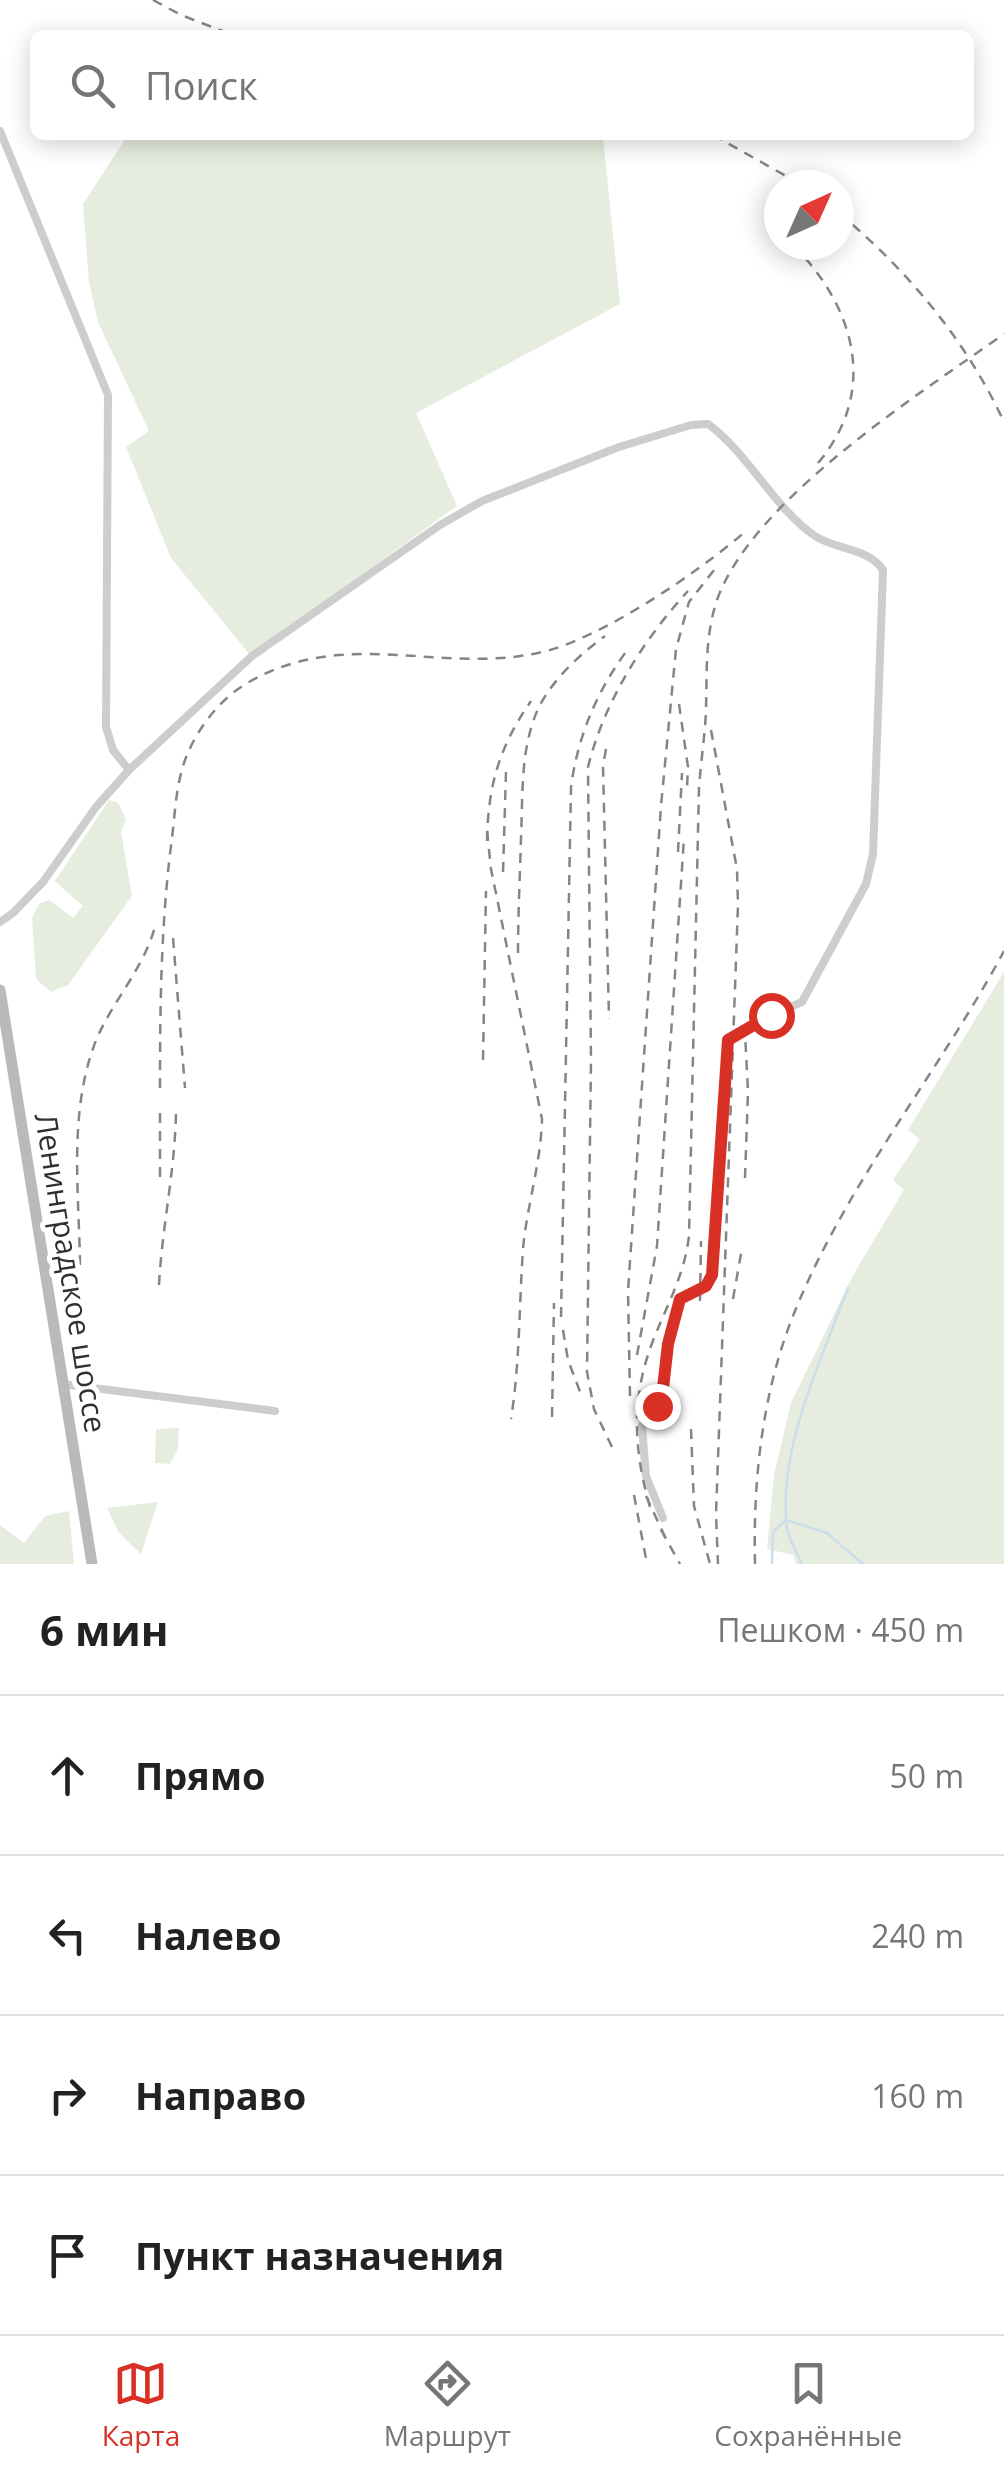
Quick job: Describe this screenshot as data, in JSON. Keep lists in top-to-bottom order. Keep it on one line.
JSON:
{"streets":{"main road":["Ленинградское шоссе"]},"north":"top right","page":{"search":"Поиск","heading":["6 мин","Пешком · 450 m"],"list":[["Прямо","50 m"],["Налево","240 m"],["Направо","160 m"],"Пункт назначения"],"nav":["Карта","Маршрут","Сохранённые"]}}
